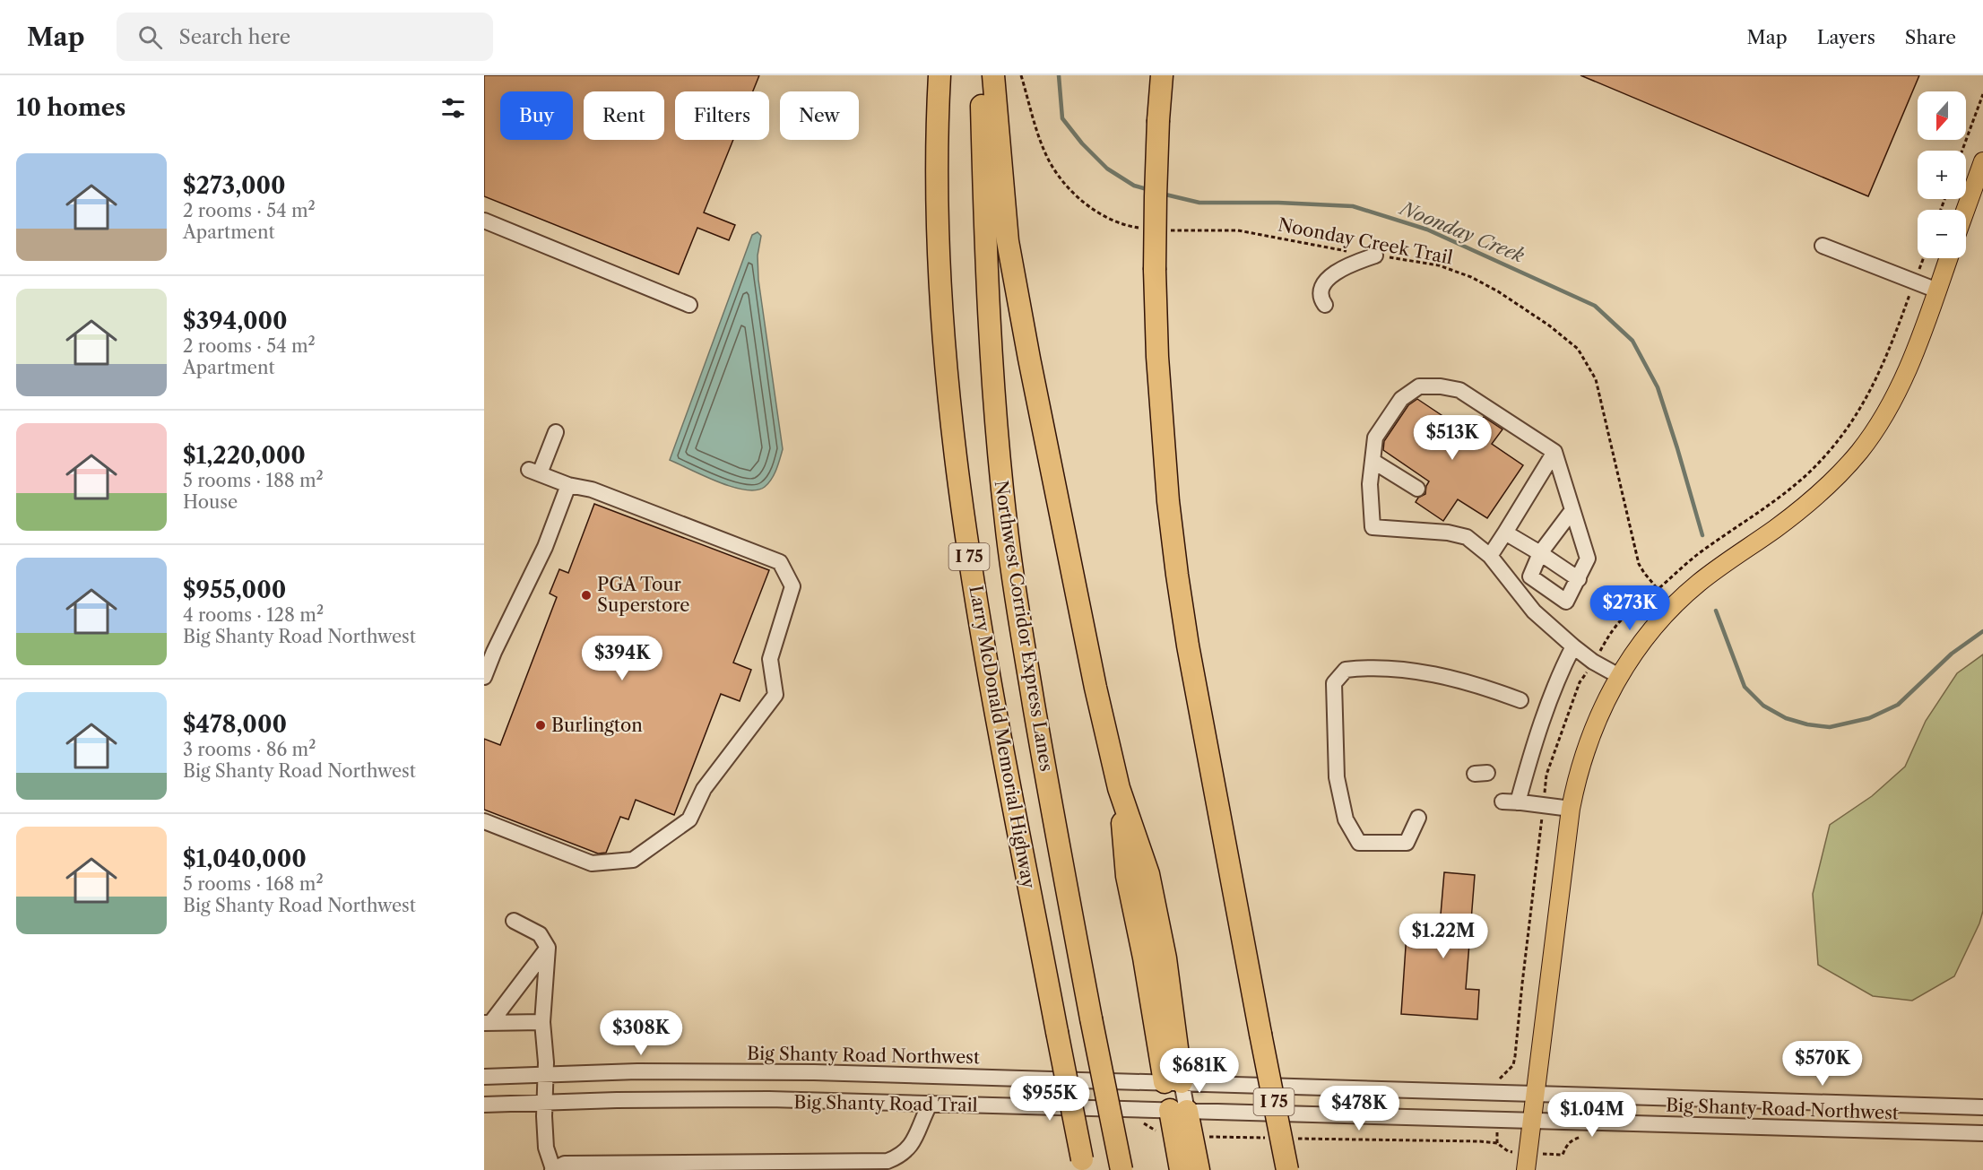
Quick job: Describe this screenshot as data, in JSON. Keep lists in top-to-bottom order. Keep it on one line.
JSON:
{"streets":{"highway":["I 75","Northwest Corridor Express Lanes","Larry McDonald Memorial Highway"],"street":["Big Shanty Road Northwest"],"path":["Noonday Creek Trail"]},"water":["Noonday Creek"],"places":["PGA Tour Superstore","Burlington"],"north":"bottom","page":{"header":"Map","search":"Search here","nav":["Map","Layers","Share"],"heading":"10 homes","map_buttons":["+","−"],"chip":["Buy","Rent","Filters","New"],"list":[{"name":"$273,000","note":"2 rooms · 54 m² · Apartment"},{"name":"$394,000","note":"2 rooms · 54 m² · Apartment"},{"name":"$1,220,000","note":"5 rooms · 188 m² · House"},{"name":"$955,000","note":"4 rooms · 128 m² · Big Shanty Road Northwest"},{"name":"$478,000","note":"3 rooms · 86 m² · Big Shanty Road Northwest"},{"name":"$1,040,000","note":"5 rooms · 168 m² · Big Shanty Road Northwest"}],"price":["$513K","$273K","$394K","$1.22M","$308K","$570K","$681K","$955K","$478K","$1.04M"]}}
